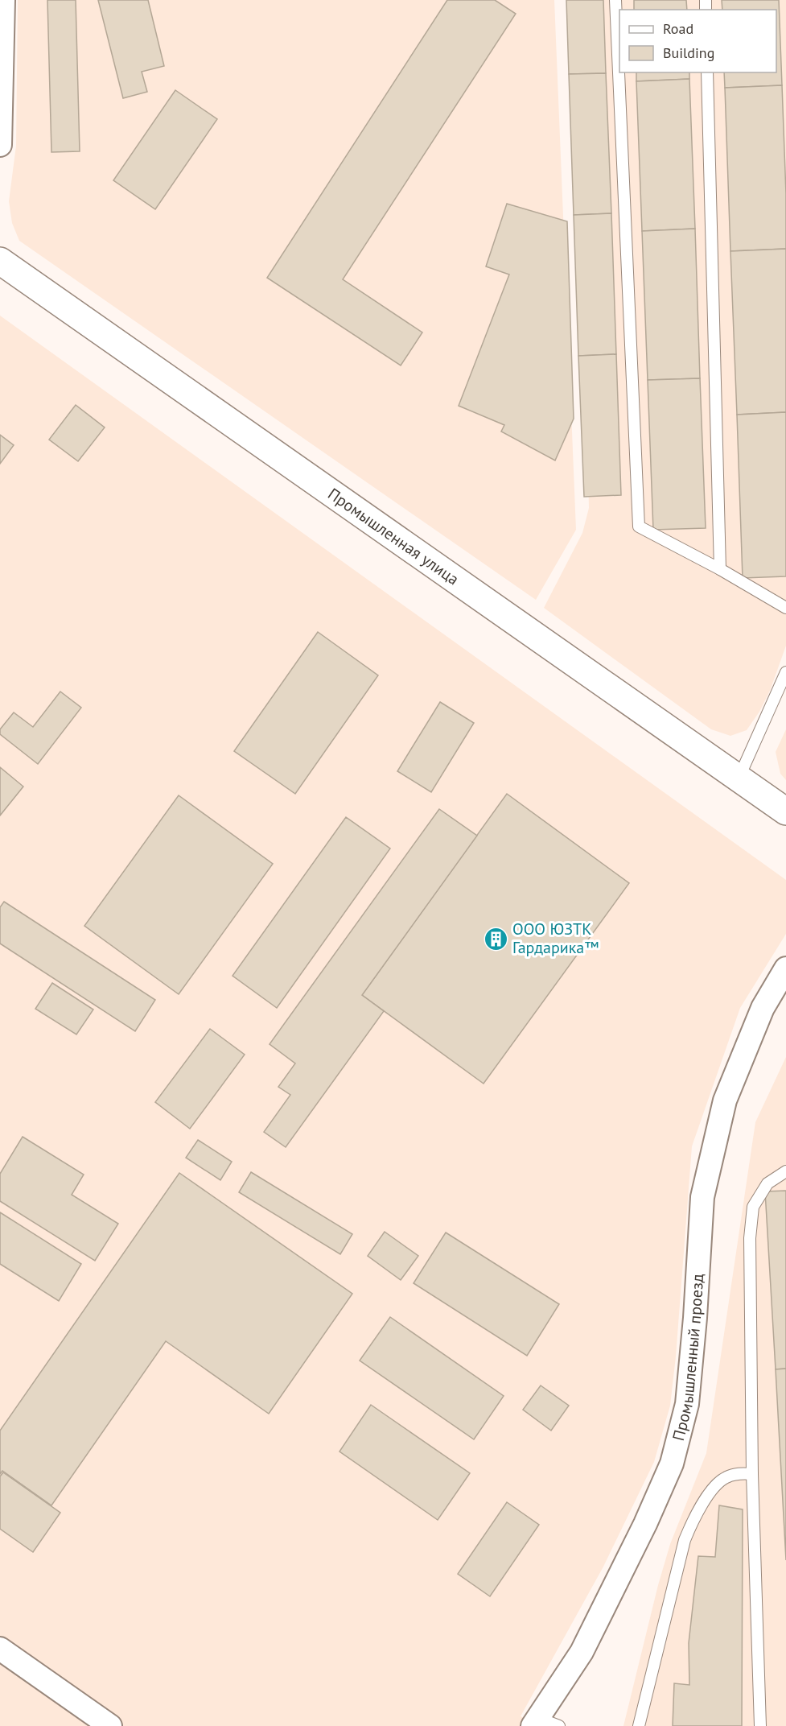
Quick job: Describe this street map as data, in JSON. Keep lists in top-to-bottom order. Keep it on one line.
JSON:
{"streets":{"street":["Промышленная улица","Промышленный проезд"]},"places":{"building":["ООО ЮЗТК Гардарика™"]},"legend":["Road","Building"]}
